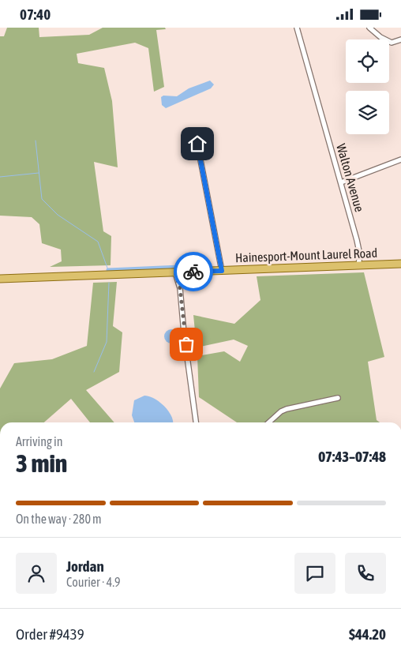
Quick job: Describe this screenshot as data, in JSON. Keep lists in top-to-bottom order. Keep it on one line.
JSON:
{"streets":{"main road":["Hainesport-Mount Laurel Road"],"street":["Walton Avenue"]},"crossings":[["Walton Avenue","Hainesport-Mount Laurel Road"]],"page":{"status":"07:40","heading":["3 min","Arriving in","07:43–07:48"],"panel":["Jordan","Courier · 4.9","Order #9439","$44.20"],"bar":"On the way · 280 m"}}
